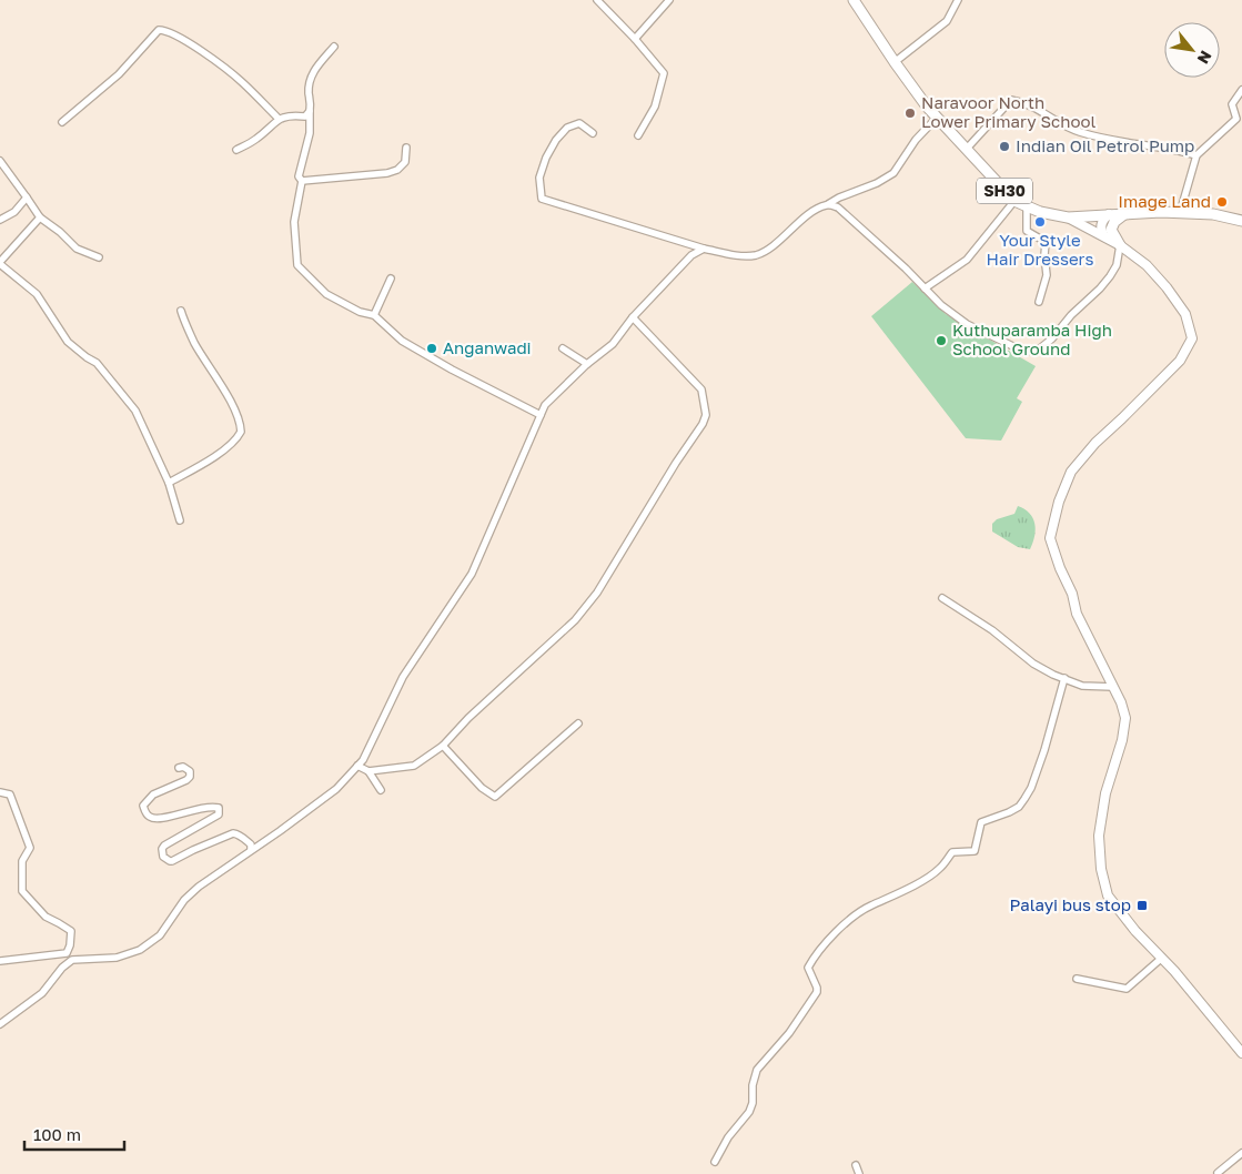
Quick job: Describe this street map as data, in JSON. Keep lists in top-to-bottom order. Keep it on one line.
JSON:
{"streets":{"main road":["SH30"]},"places":{"other":["Naravoor North Lower Primary School","Indian Oil Petrol Pump","Image Land","Your Style Hair Dressers","Kuthuparamba High School Ground","Anganwadi"],"transit":["Palayi bus stop"]},"scale_bar":"100 m","north":"bottom right"}
